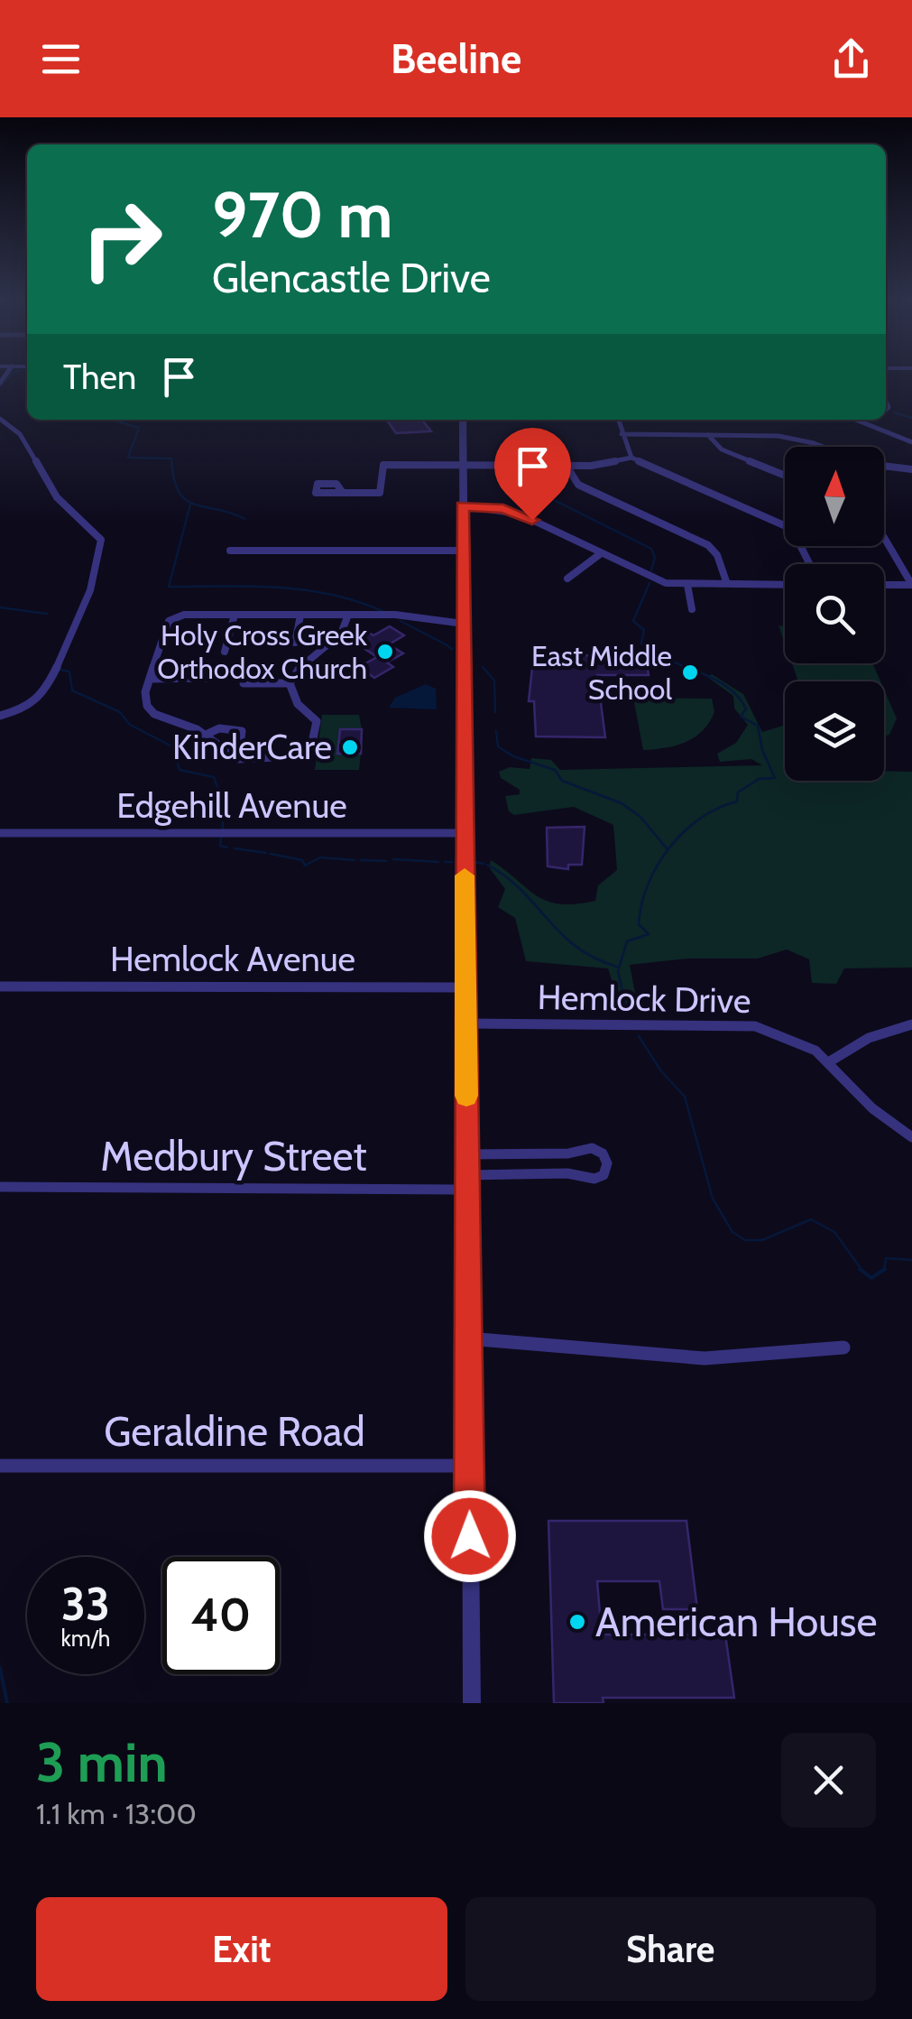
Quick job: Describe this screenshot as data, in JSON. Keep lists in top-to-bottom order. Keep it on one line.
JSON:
{"streets":{"street":["Edgehill Avenue","Hemlock Avenue","Hemlock Drive","Medbury Street","Geraldine Road"]},"places":["Holy Cross Greek Orthodox Church","East Middle School","KinderCare","American House"],"north":"top","page":{"header":"Beeline","turn":["970 m","Glencastle Drive"],"then":"Then","speed":"33 km/h","limit":"40","heading":["3 min","1.1 km · 13:00"],"buttons":["Exit","Share"]}}
